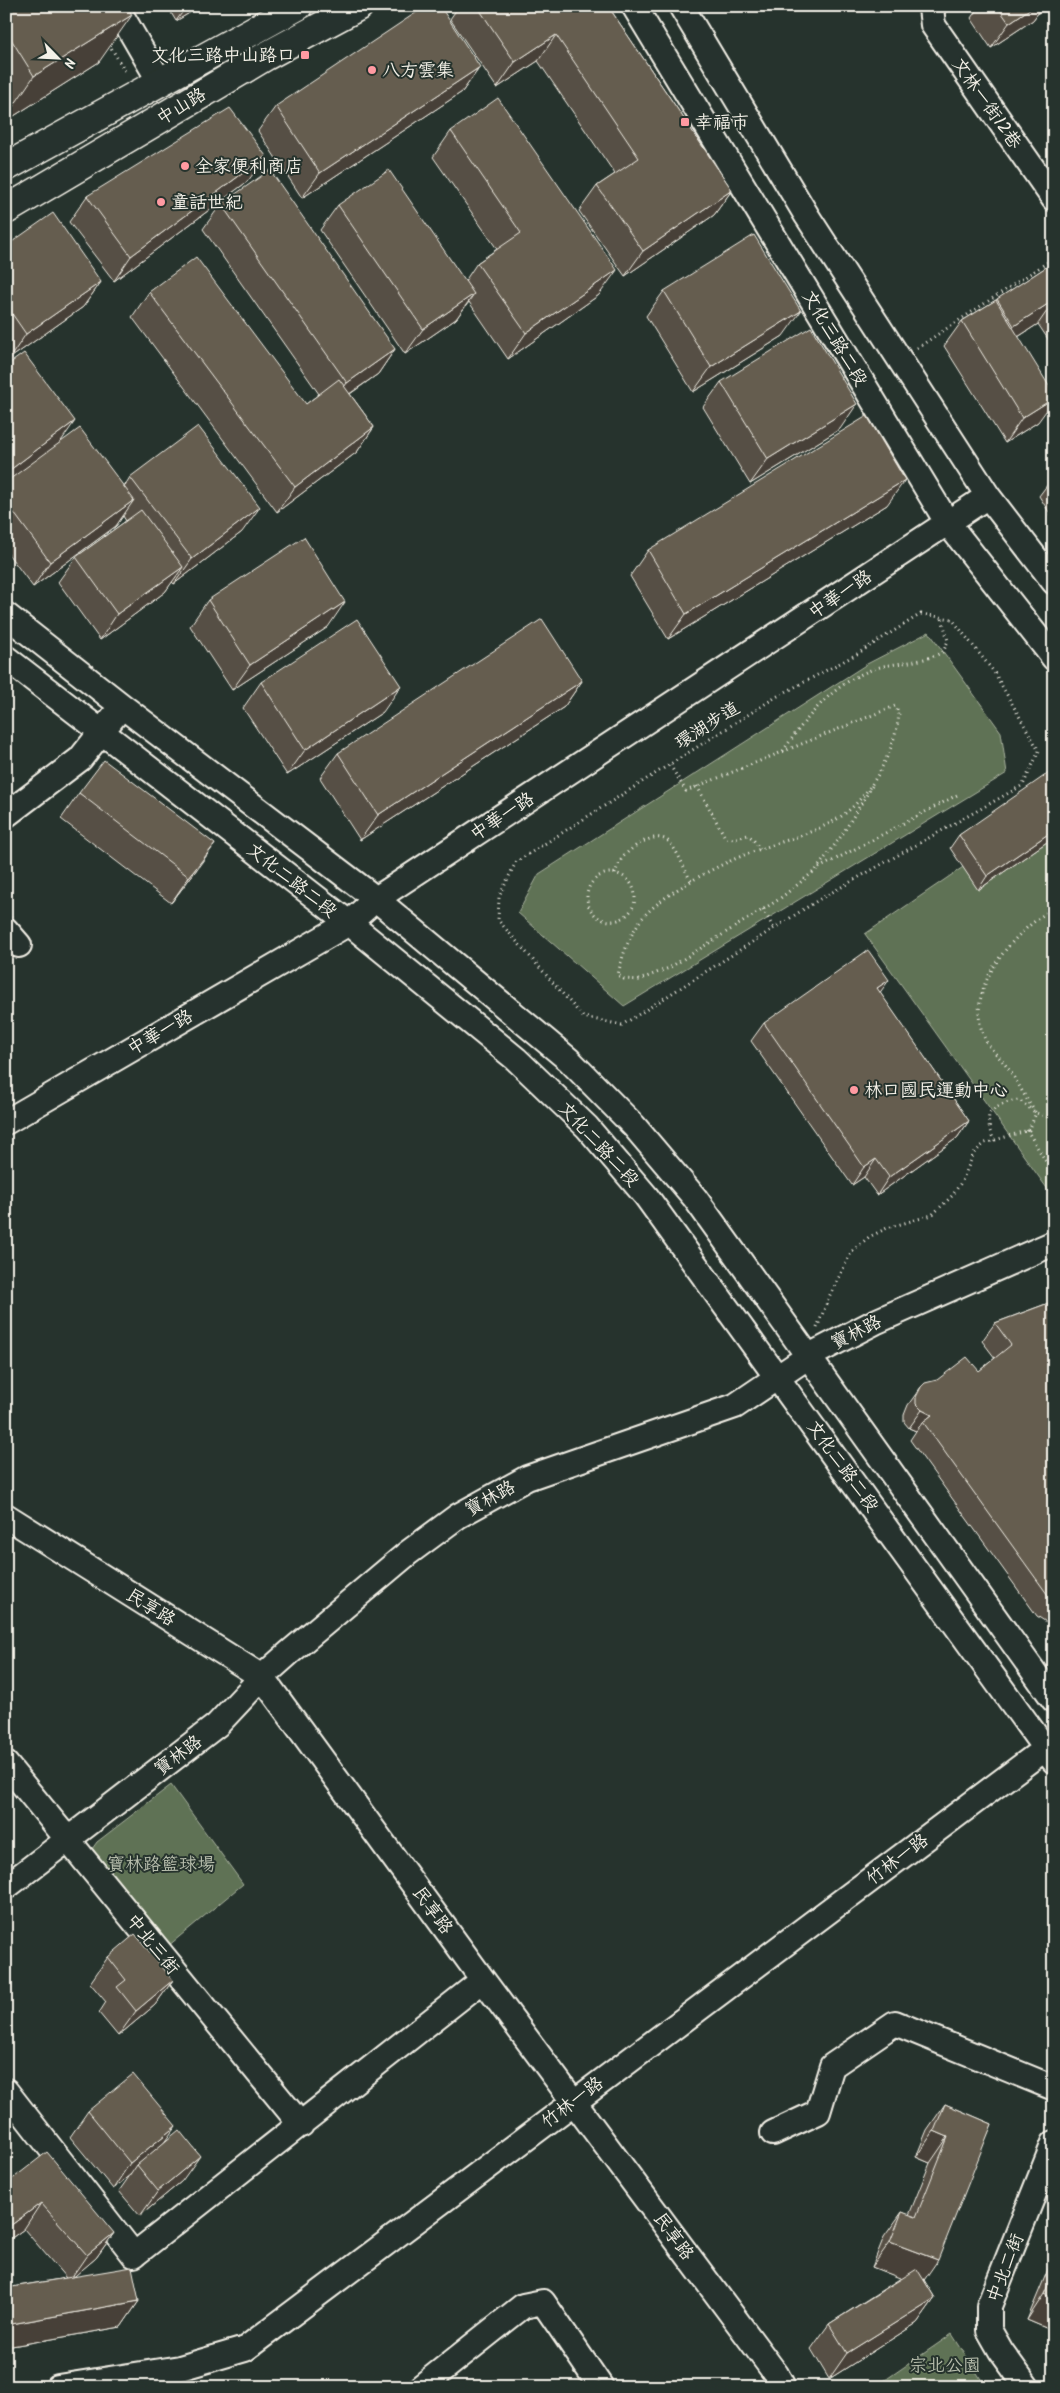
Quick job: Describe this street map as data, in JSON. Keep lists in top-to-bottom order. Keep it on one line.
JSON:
{"streets":{"main road":["中山路"],"street":["文林一街12巷","文化三路二段","中華一路","文化二路二段","寶林路","民享路","竹林一路","中北三街","中北二街"],"path":["環湖步道"]},"crossings":[["文化三路二段","中華一路"],["中華一路","文化二路二段"],["文化二路二段","寶林路"],["文化二路二段","竹林一路"],["寶林路","民享路"],["寶林路","中北三街"],["民享路","竹林一路"]],"parks":["寶林路籃球場","宗北公園"],"places":{"transit":["文化三路中山路口","幸福市"],"other":["八方雲集","全家便利商店","童話世紀","林口國民運動中心"]},"north":"bottom right"}
